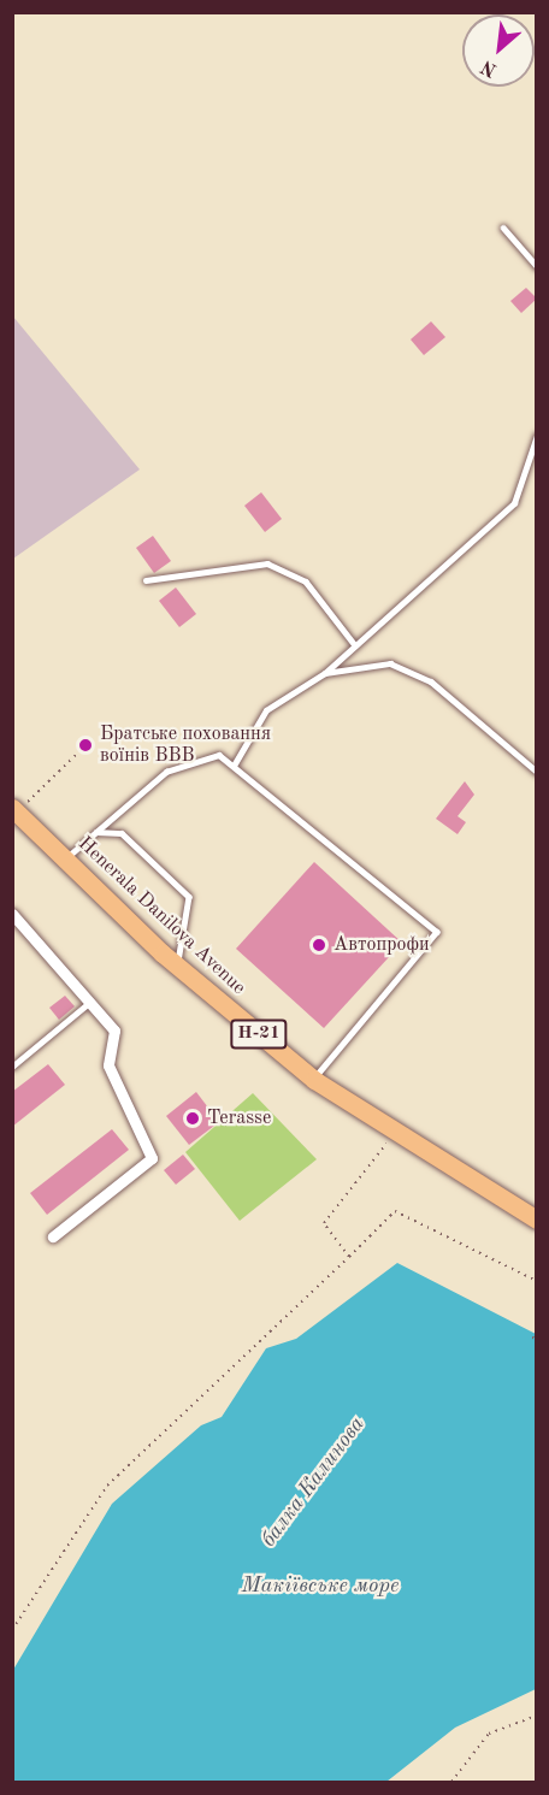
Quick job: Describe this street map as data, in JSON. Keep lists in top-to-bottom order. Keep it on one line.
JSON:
{"streets":{"main road":["Henerala Danilova Avenue","Н-21"]},"water":["балка Калинова","Макіївське море"],"places":["Братське поховання воїнів ВВВ","Автопрофи","Terasse"],"north":"bottom left"}
